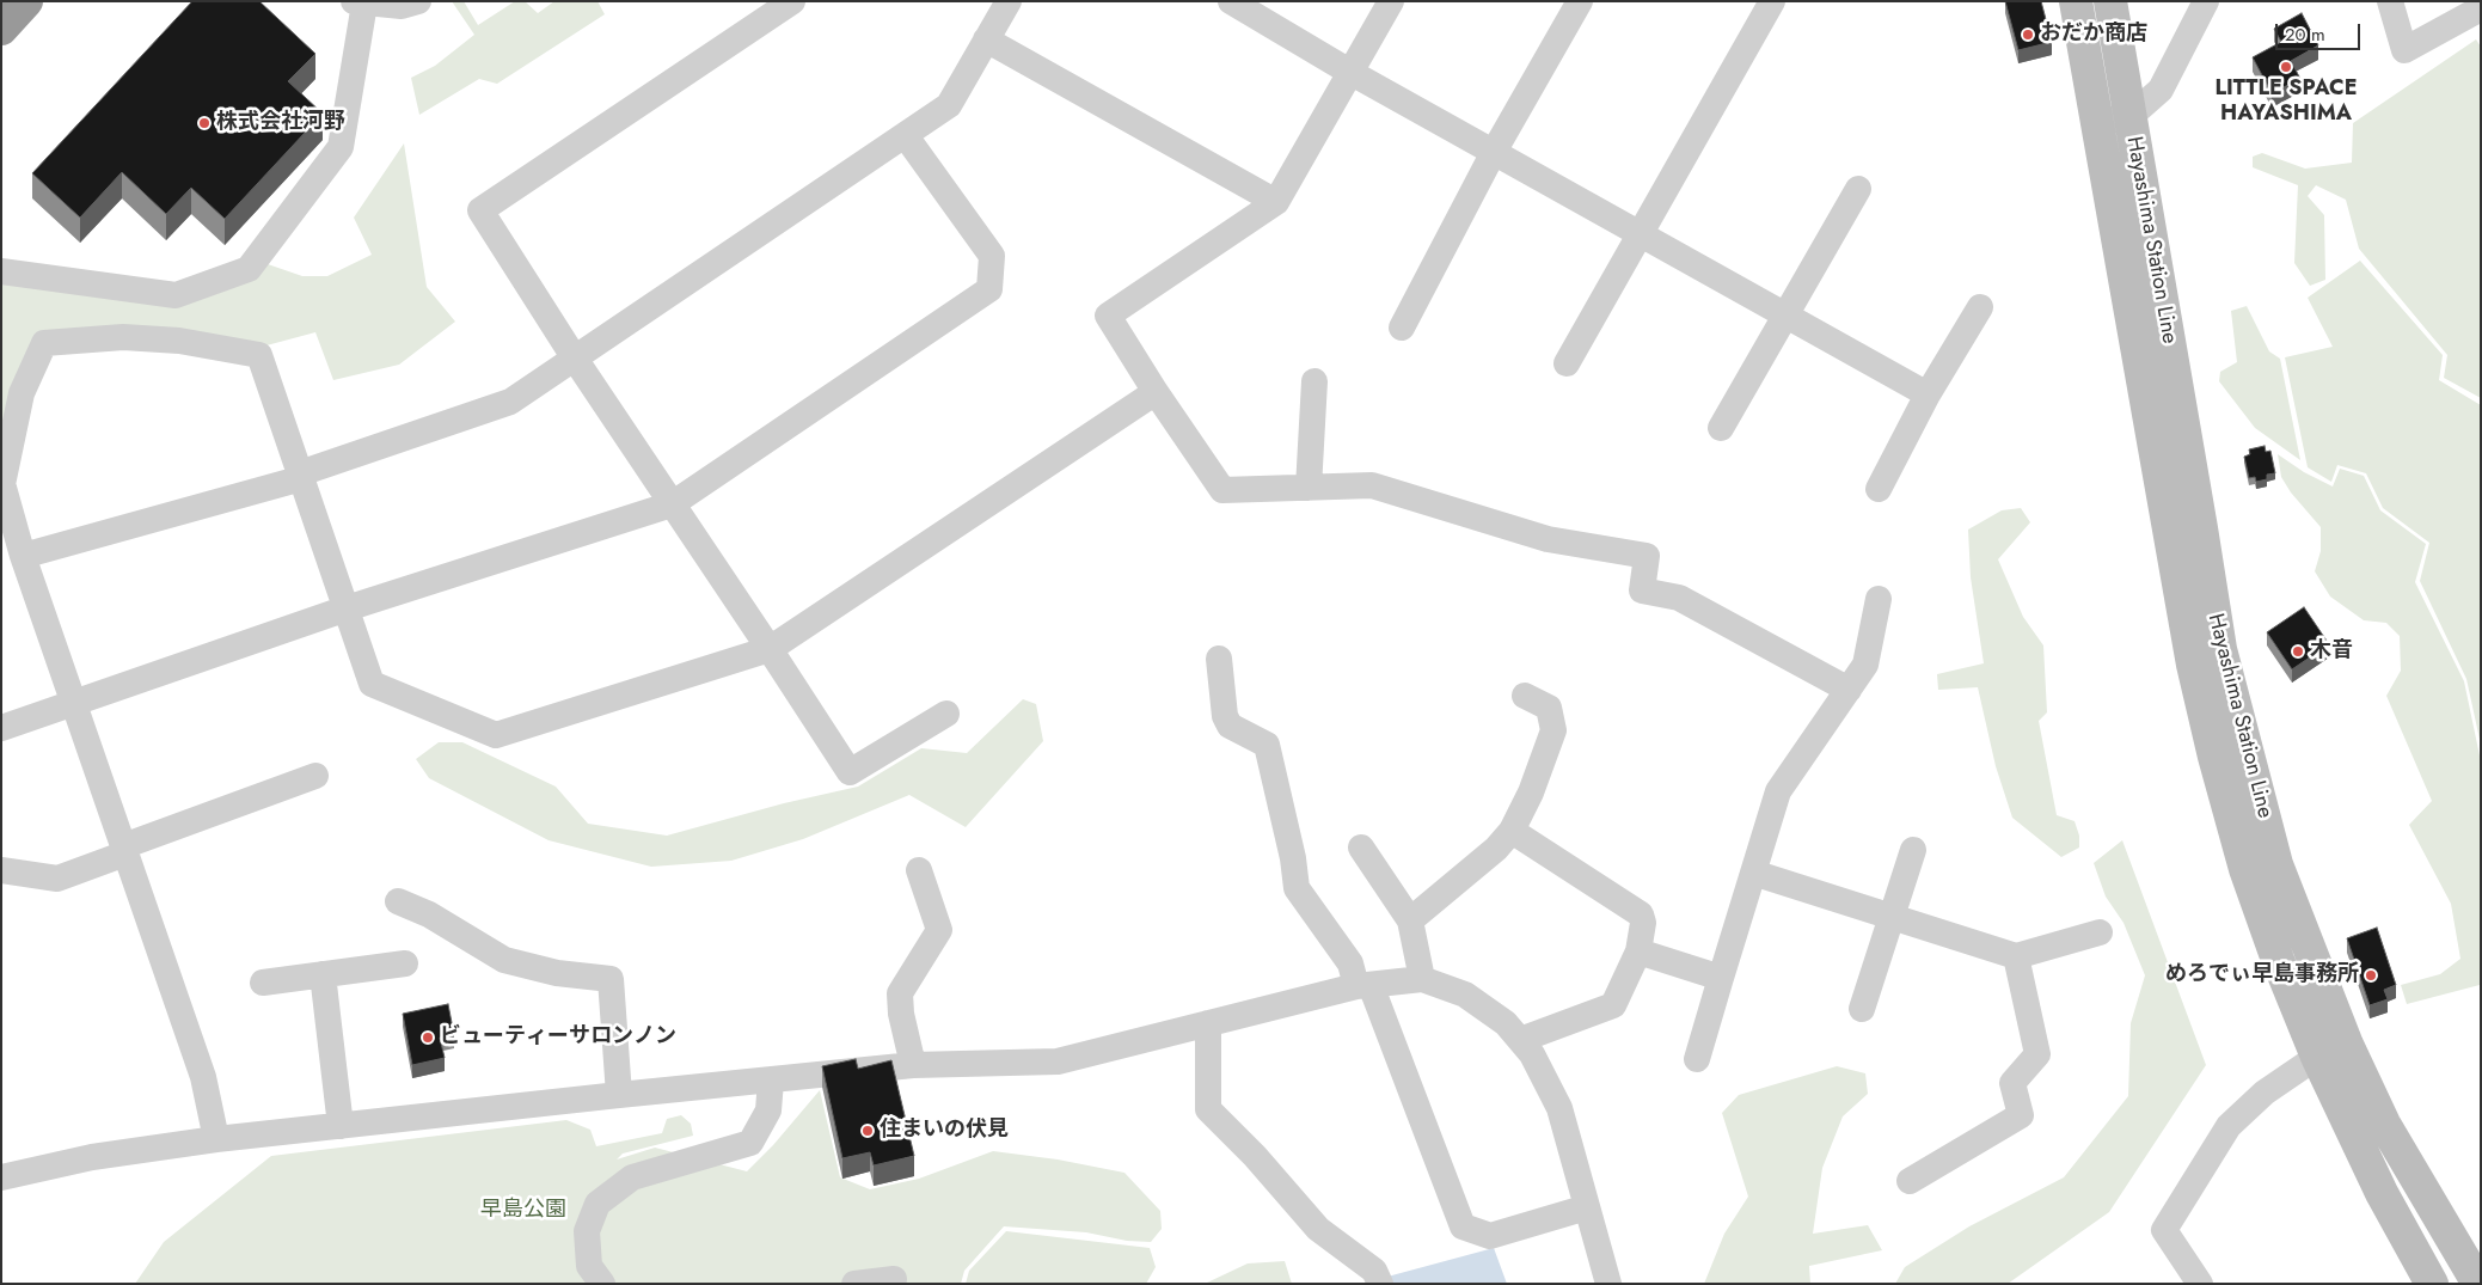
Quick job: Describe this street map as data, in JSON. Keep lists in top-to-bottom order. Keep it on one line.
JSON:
{"streets":{"main road":["Hayashima Station Line"]},"parks":["早島公園"],"places":["おだか商店","LITTLE SPACE HAYASHIMA","株式会社河野","木音","めろでぃ早島事務所","ビューティーサロンノン","住まいの伏見"],"scale_bar":"20 m"}
